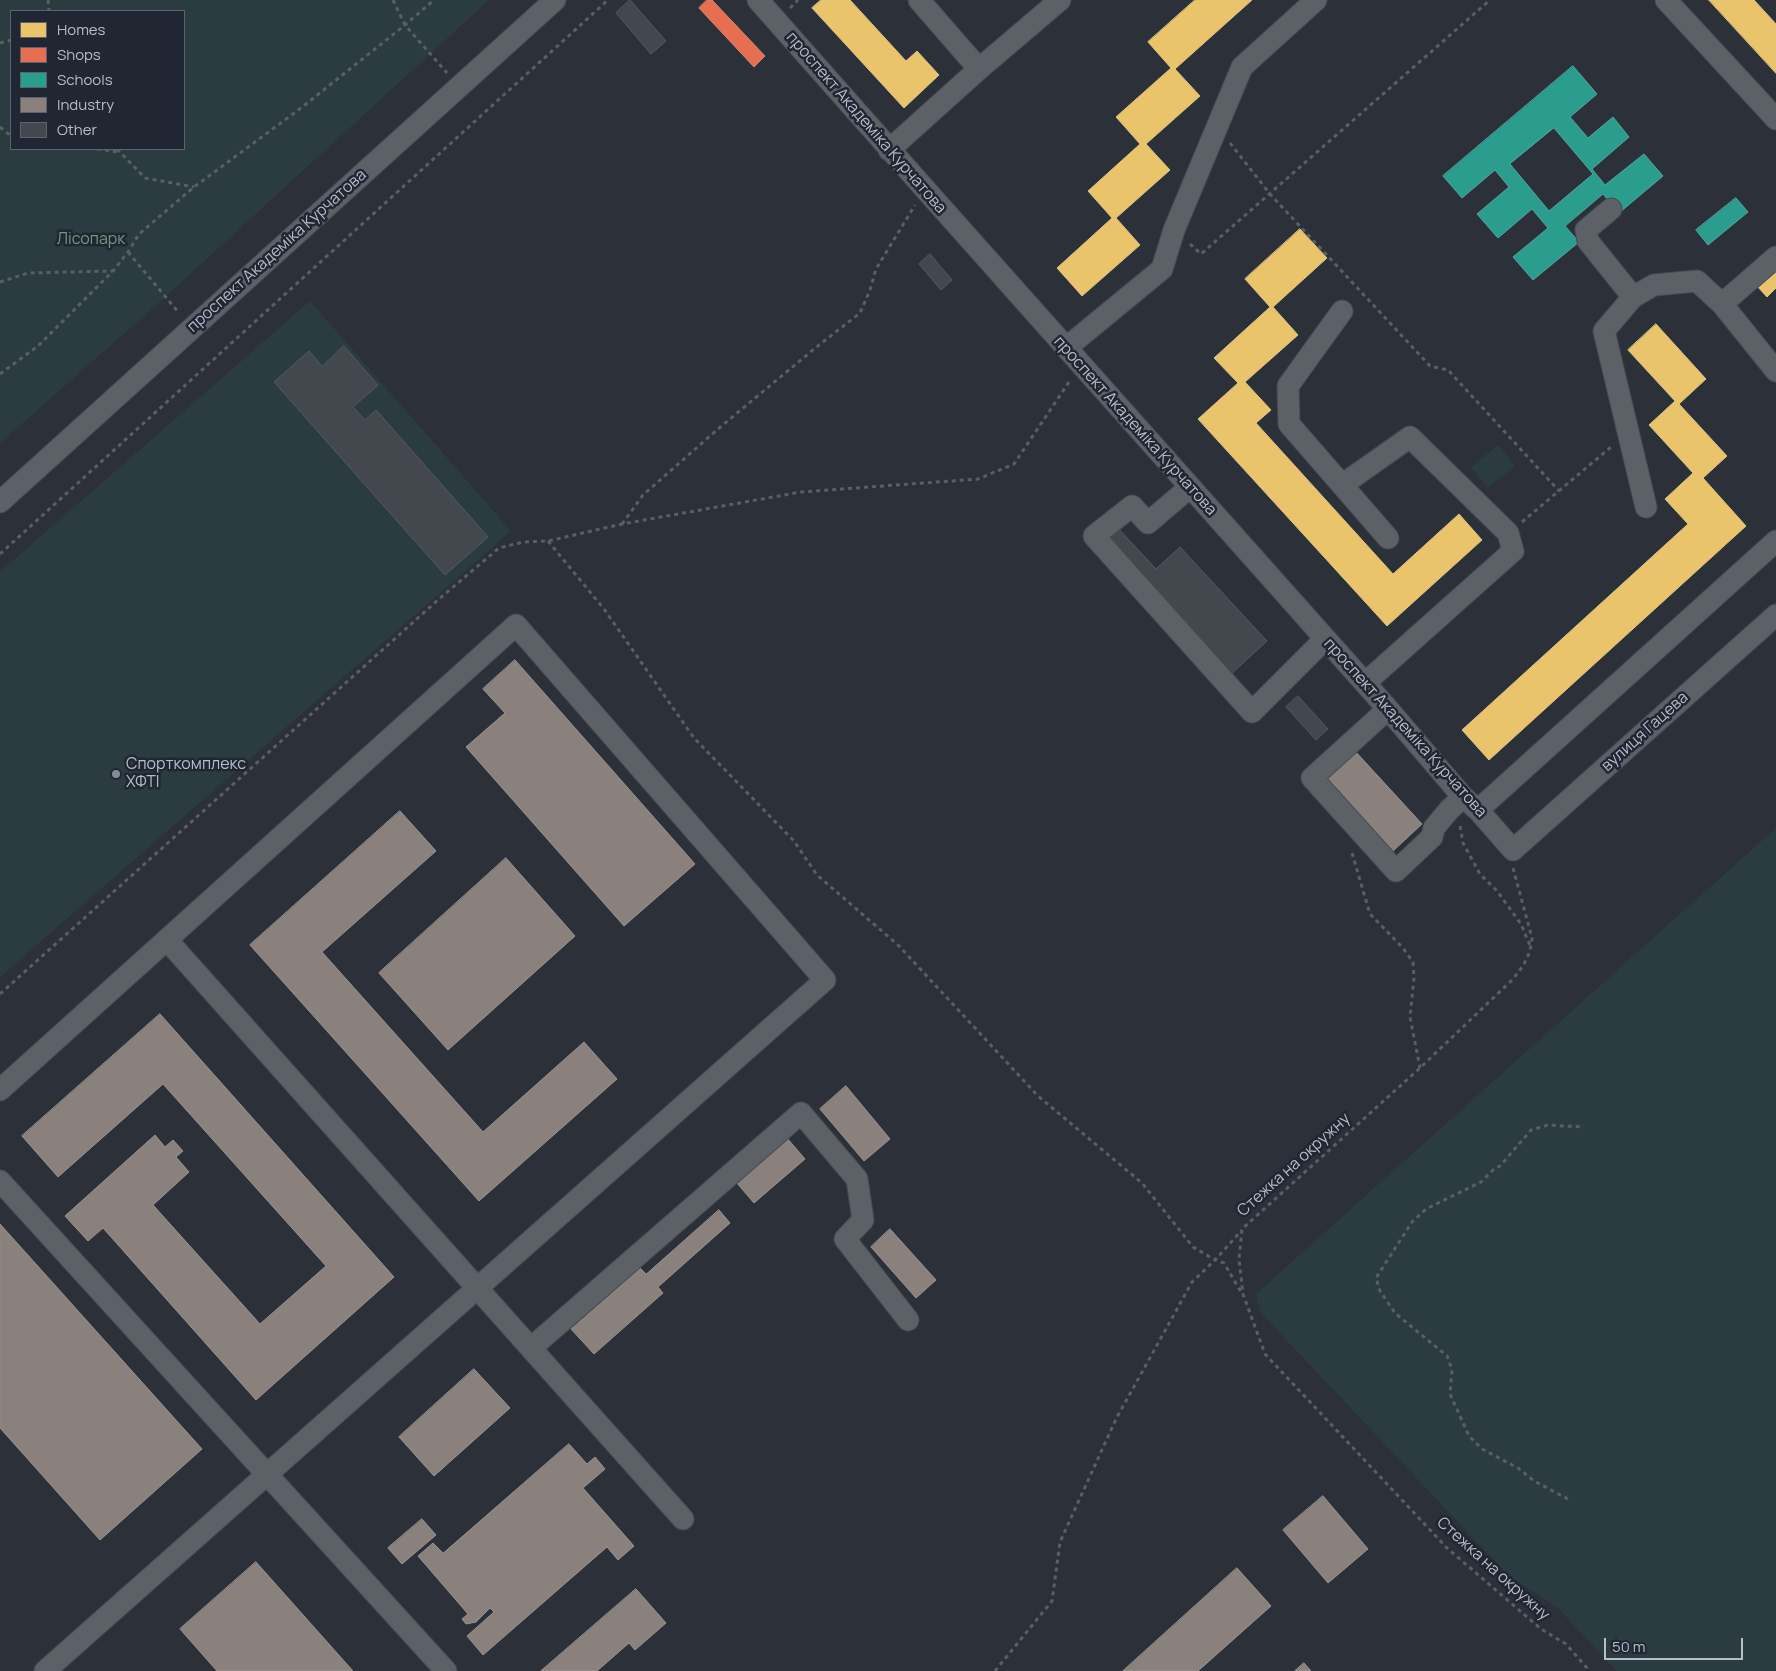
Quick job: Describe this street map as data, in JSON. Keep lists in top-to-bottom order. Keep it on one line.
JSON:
{"streets":{"street":["проспект Академіка Курчатова","вулиця Гацева"],"path":["Стежка на окружну"]},"crossings":[["проспект Академіка Курчатова","вулиця Гацева"]],"parks":["Лісопарк"],"places":["Спорткомплекс ХФТІ"],"legend":["Homes","Shops","Schools","Industry","Other"],"scale_bar":"50 m"}
